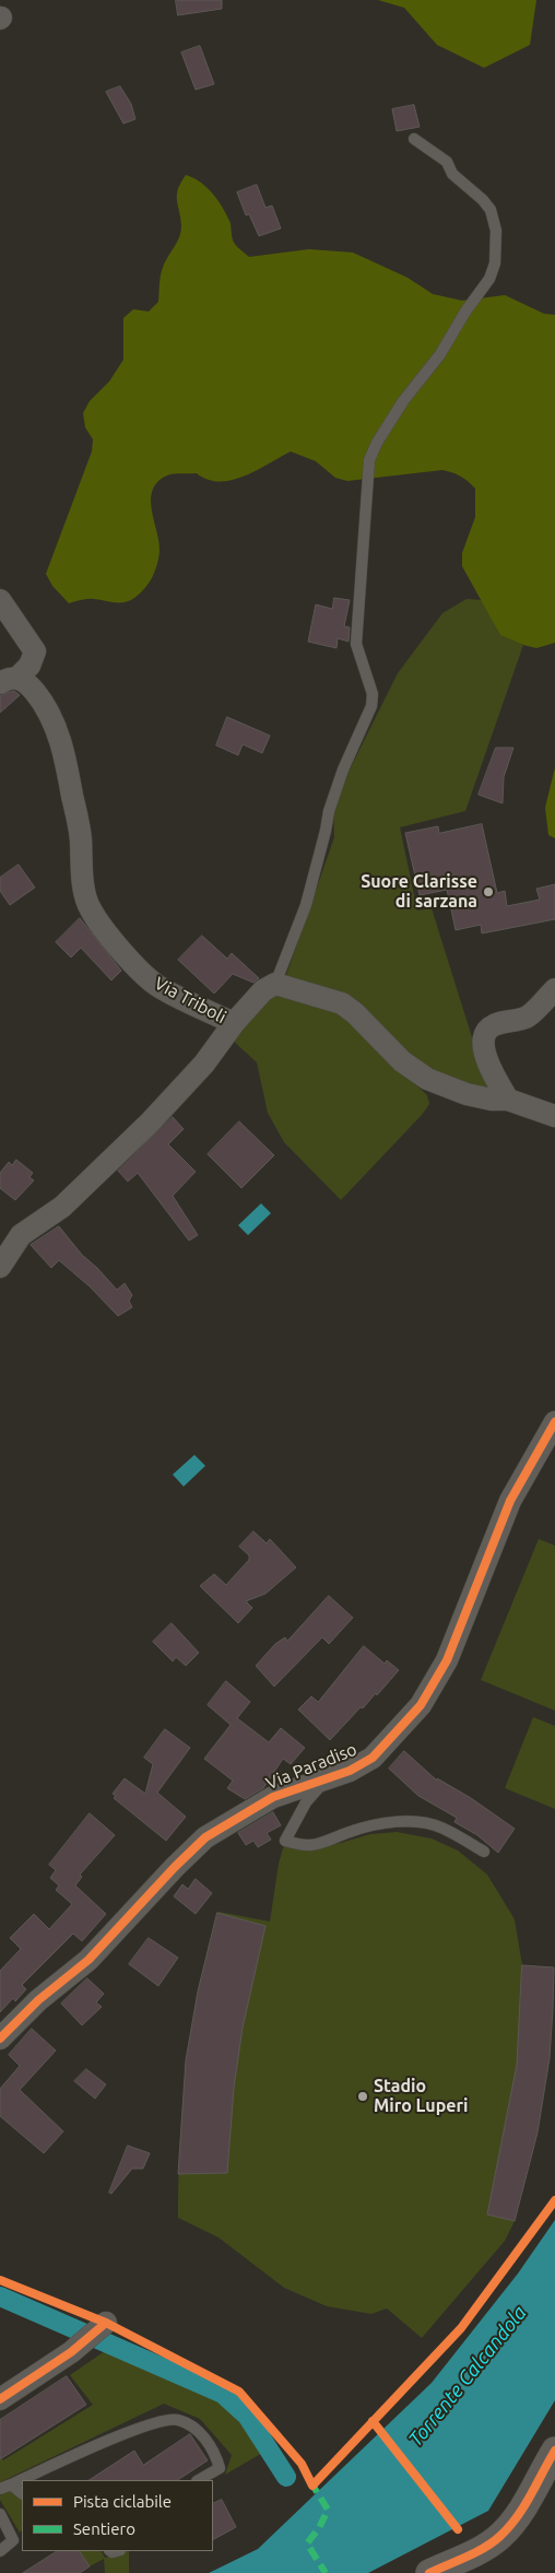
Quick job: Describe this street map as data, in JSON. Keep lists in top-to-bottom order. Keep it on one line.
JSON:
{"streets":{"street":["Via Triboli","Via Paradiso"]},"water":["Torrente Calcandola"],"places":["Suore Clarisse di sarzana","Stadio Miro Luperi"],"legend":["Pista ciclabile","Sentiero"]}
